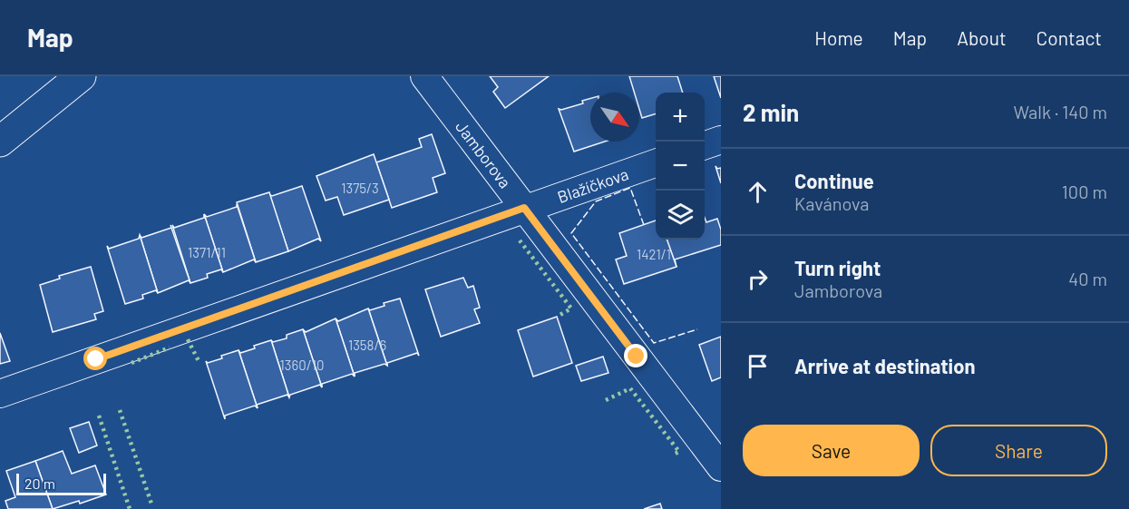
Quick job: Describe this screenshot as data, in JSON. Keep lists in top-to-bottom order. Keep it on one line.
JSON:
{"streets":{"street":["Jamborova","Blažíčkova"]},"crossings":[["Jamborova","Blažíčkova"]],"house_numbers":["1375/3","1371/11","1421/1","1358/6","1360/10"],"scale_bar":"20 m","north":"bottom right","page":{"header":"Map","nav":["Home","Map","About","Contact"],"heading":["2 min","Walk · 140 m"],"map_buttons":["+","−"],"list":[["Continue","Kavánova","100 m"],["Turn right","Jamborova","40 m"],"Arrive at destination"],"buttons":["Save","Share"],"scale":"20 m"}}
